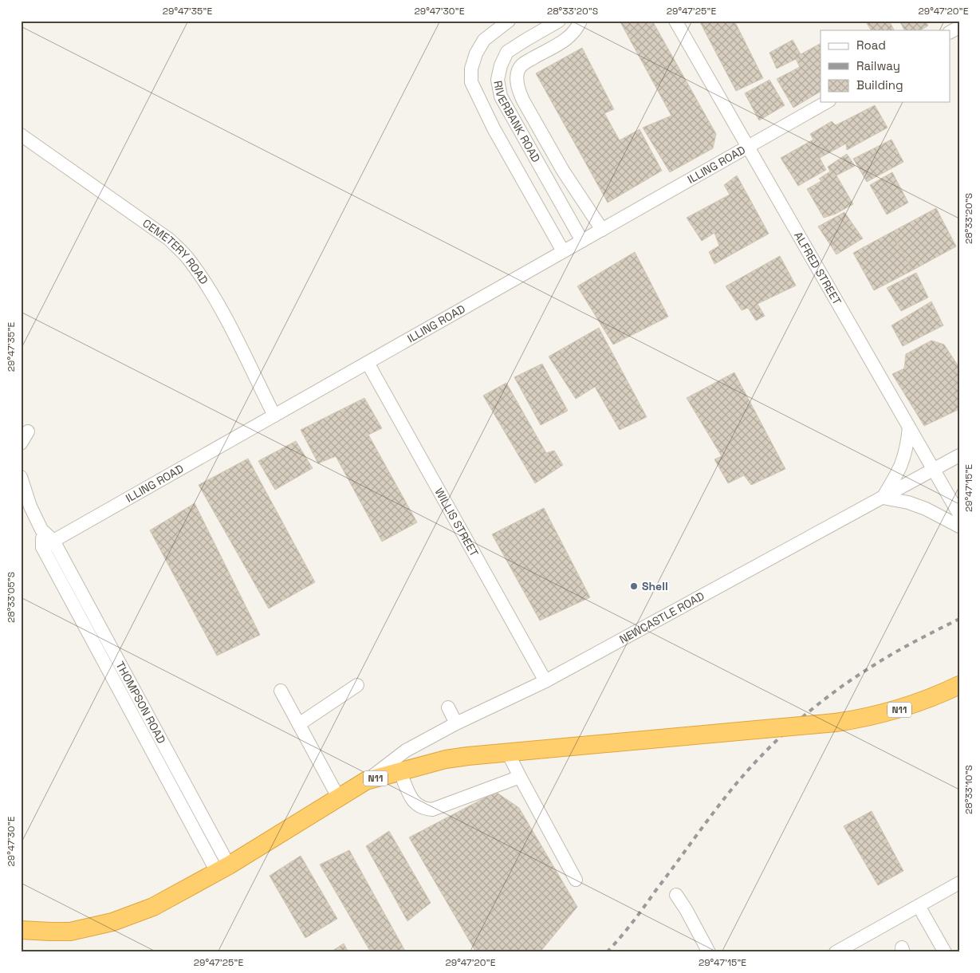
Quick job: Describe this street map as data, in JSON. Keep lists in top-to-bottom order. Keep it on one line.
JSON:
{"streets":{"highway":["N11"],"street":["RIVERBANK ROAD","ILLING ROAD","CEMETERY ROAD","ALFRED STREET","WILLIS STREET","NEWCASTLE ROAD","THOMPSON ROAD"]},"crossings":[["RIVERBANK ROAD","ILLING ROAD"],["ILLING ROAD","CEMETERY ROAD"],["ILLING ROAD","ALFRED STREET"],["ILLING ROAD","WILLIS STREET"],["ILLING ROAD","THOMPSON ROAD"],["ALFRED STREET","NEWCASTLE ROAD"],["WILLIS STREET","NEWCASTLE ROAD"],["NEWCASTLE ROAD","N11"],["THOMPSON ROAD","N11"]],"places":["Shell"],"legend":["Road","Railway","Building"],"coordinates":["29°47'35\"E","29°47'30\"E","28°33'20\"S","29°47'25\"E","29°47'20\"E","29°47'15\"E","28°33'05\"S","28°33'10\"S"]}
